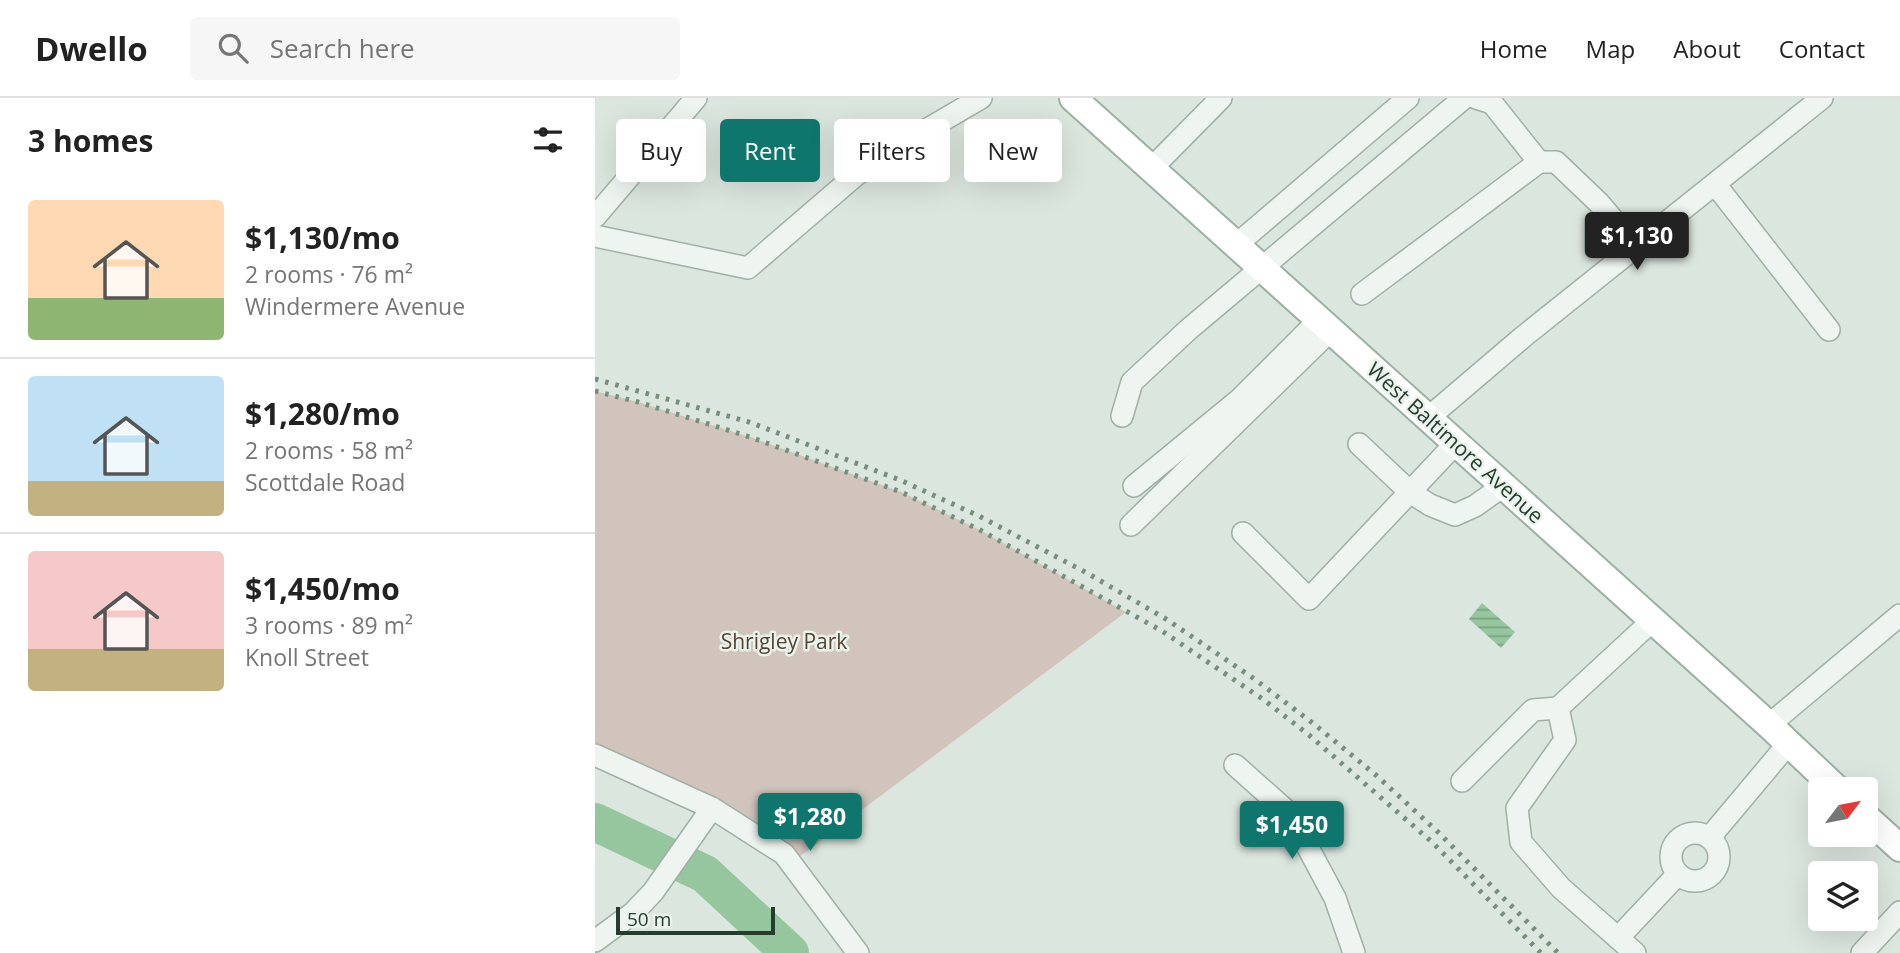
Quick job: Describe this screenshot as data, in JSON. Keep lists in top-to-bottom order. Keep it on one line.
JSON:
{"streets":{"main road":["West Baltimore Avenue"]},"parks":["Shrigley Park"],"scale_bar":"50 m","north":"top right","page":{"header":"Dwello","search":"Search here","nav":["Home","Map","About","Contact"],"heading":"3 homes","chip":["Buy","Rent","Filters","New"],"list":[{"name":"$1,130/mo","note":"2 rooms · 76 m² · Windermere Avenue"},{"name":"$1,280/mo","note":"2 rooms · 58 m² · Scottdale Road"},{"name":"$1,450/mo","note":"3 rooms · 89 m² · Knoll Street"}],"price":["$1,130","$1,280","$1,450"],"scale":"50 m"}}
